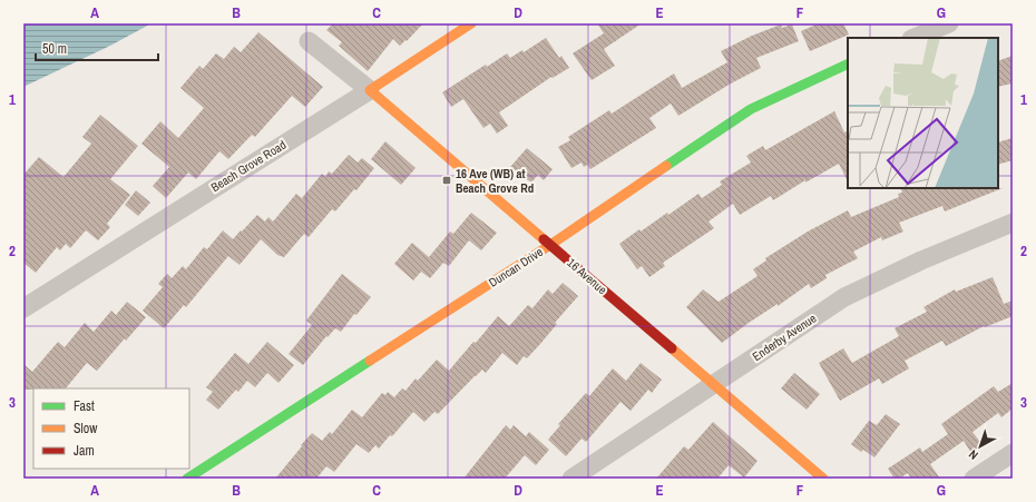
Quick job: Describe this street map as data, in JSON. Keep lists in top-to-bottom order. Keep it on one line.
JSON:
{"streets":{"street":["Beach Grove Road","Duncan Drive","16 Avenue","Enderby Avenue"]},"crossings":[["Beach Grove Road","16 Avenue"],["Duncan Drive","16 Avenue"],["16 Avenue","Enderby Avenue"]],"places":{"transit":["16 Ave (WB) at Beach Grove Rd"]},"legend":["Fast","Slow","Jam"],"scale_bar":"50 m","north":"bottom left","grid":{"columns":["A","B","C","D","E","F","G"],"rows":["1","2","3"]}}
